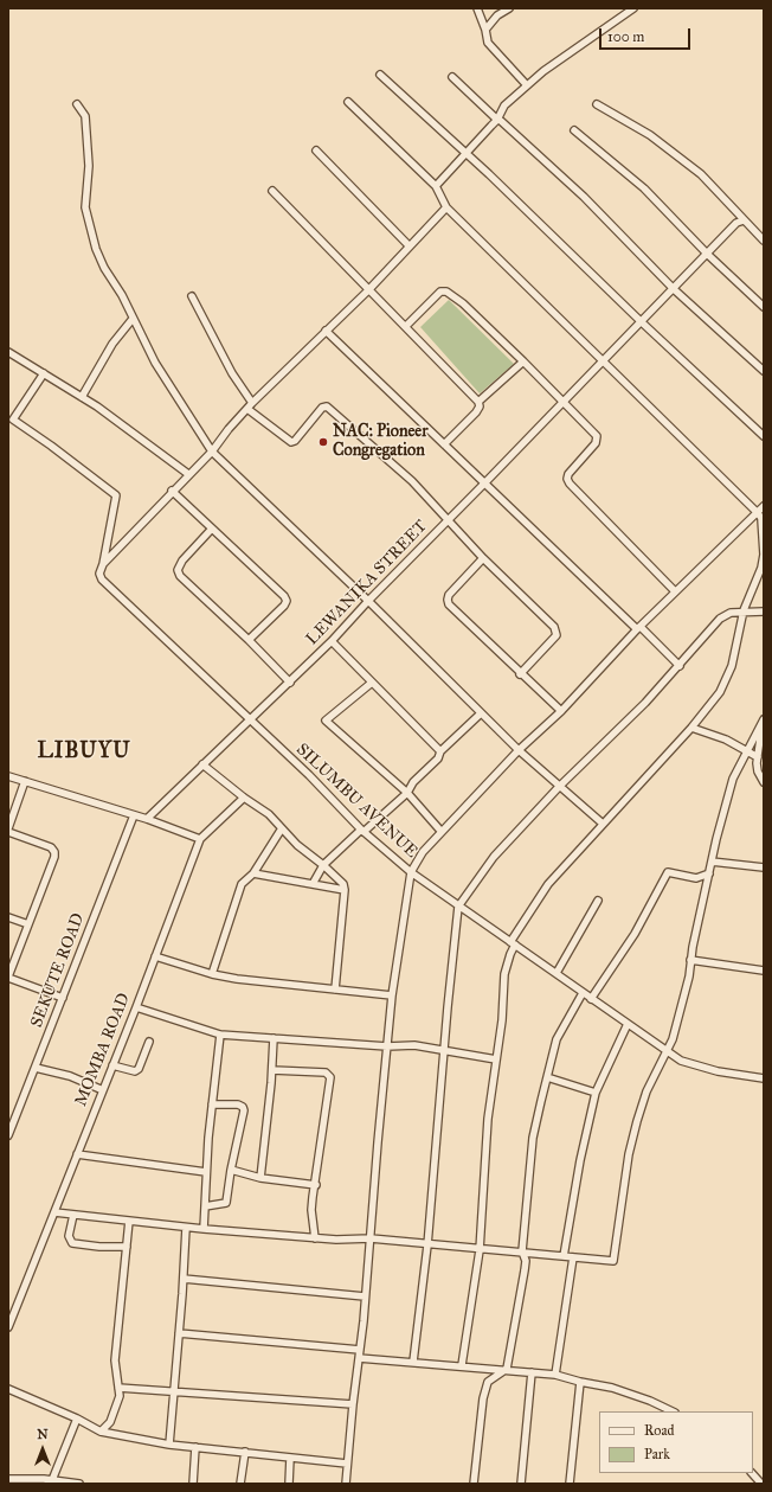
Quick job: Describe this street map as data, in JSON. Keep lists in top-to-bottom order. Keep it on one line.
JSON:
{"streets":{"street":["LEWANIKA STREET","SILUMBU AVENUE","SEKUTE ROAD","MOMBA ROAD"]},"crossings":[["LEWANIKA STREET","SILUMBU AVENUE"]],"districts":["LIBUYU"],"places":["NAC: Pioneer Congregation"],"legend":["Road","Park"],"scale_bar":"100 m","north":"top"}
